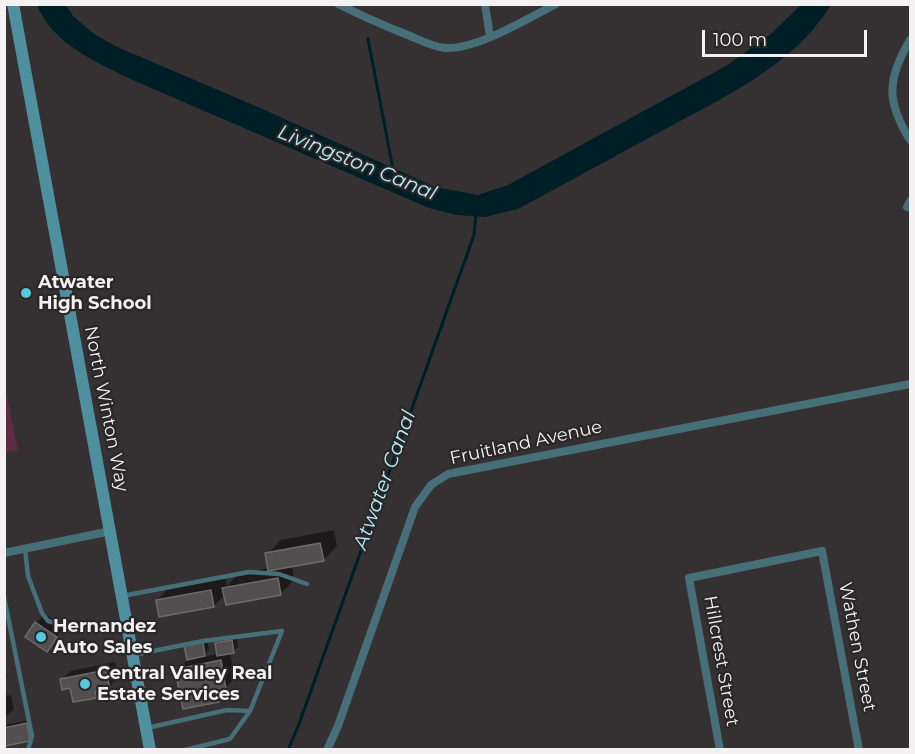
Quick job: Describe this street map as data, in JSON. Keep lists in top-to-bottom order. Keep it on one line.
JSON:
{"streets":{"main road":["North Winton Way"],"street":["Fruitland Avenue","Wathen Street","Hillcrest Street"]},"crossings":[["Wathen Street","Hillcrest Street"]],"water":["Livingston Canal","Atwater Canal"],"places":["Atwater High School","Hernandez Auto Sales","Central Valley Real Estate Services"],"scale_bar":"100 m"}
